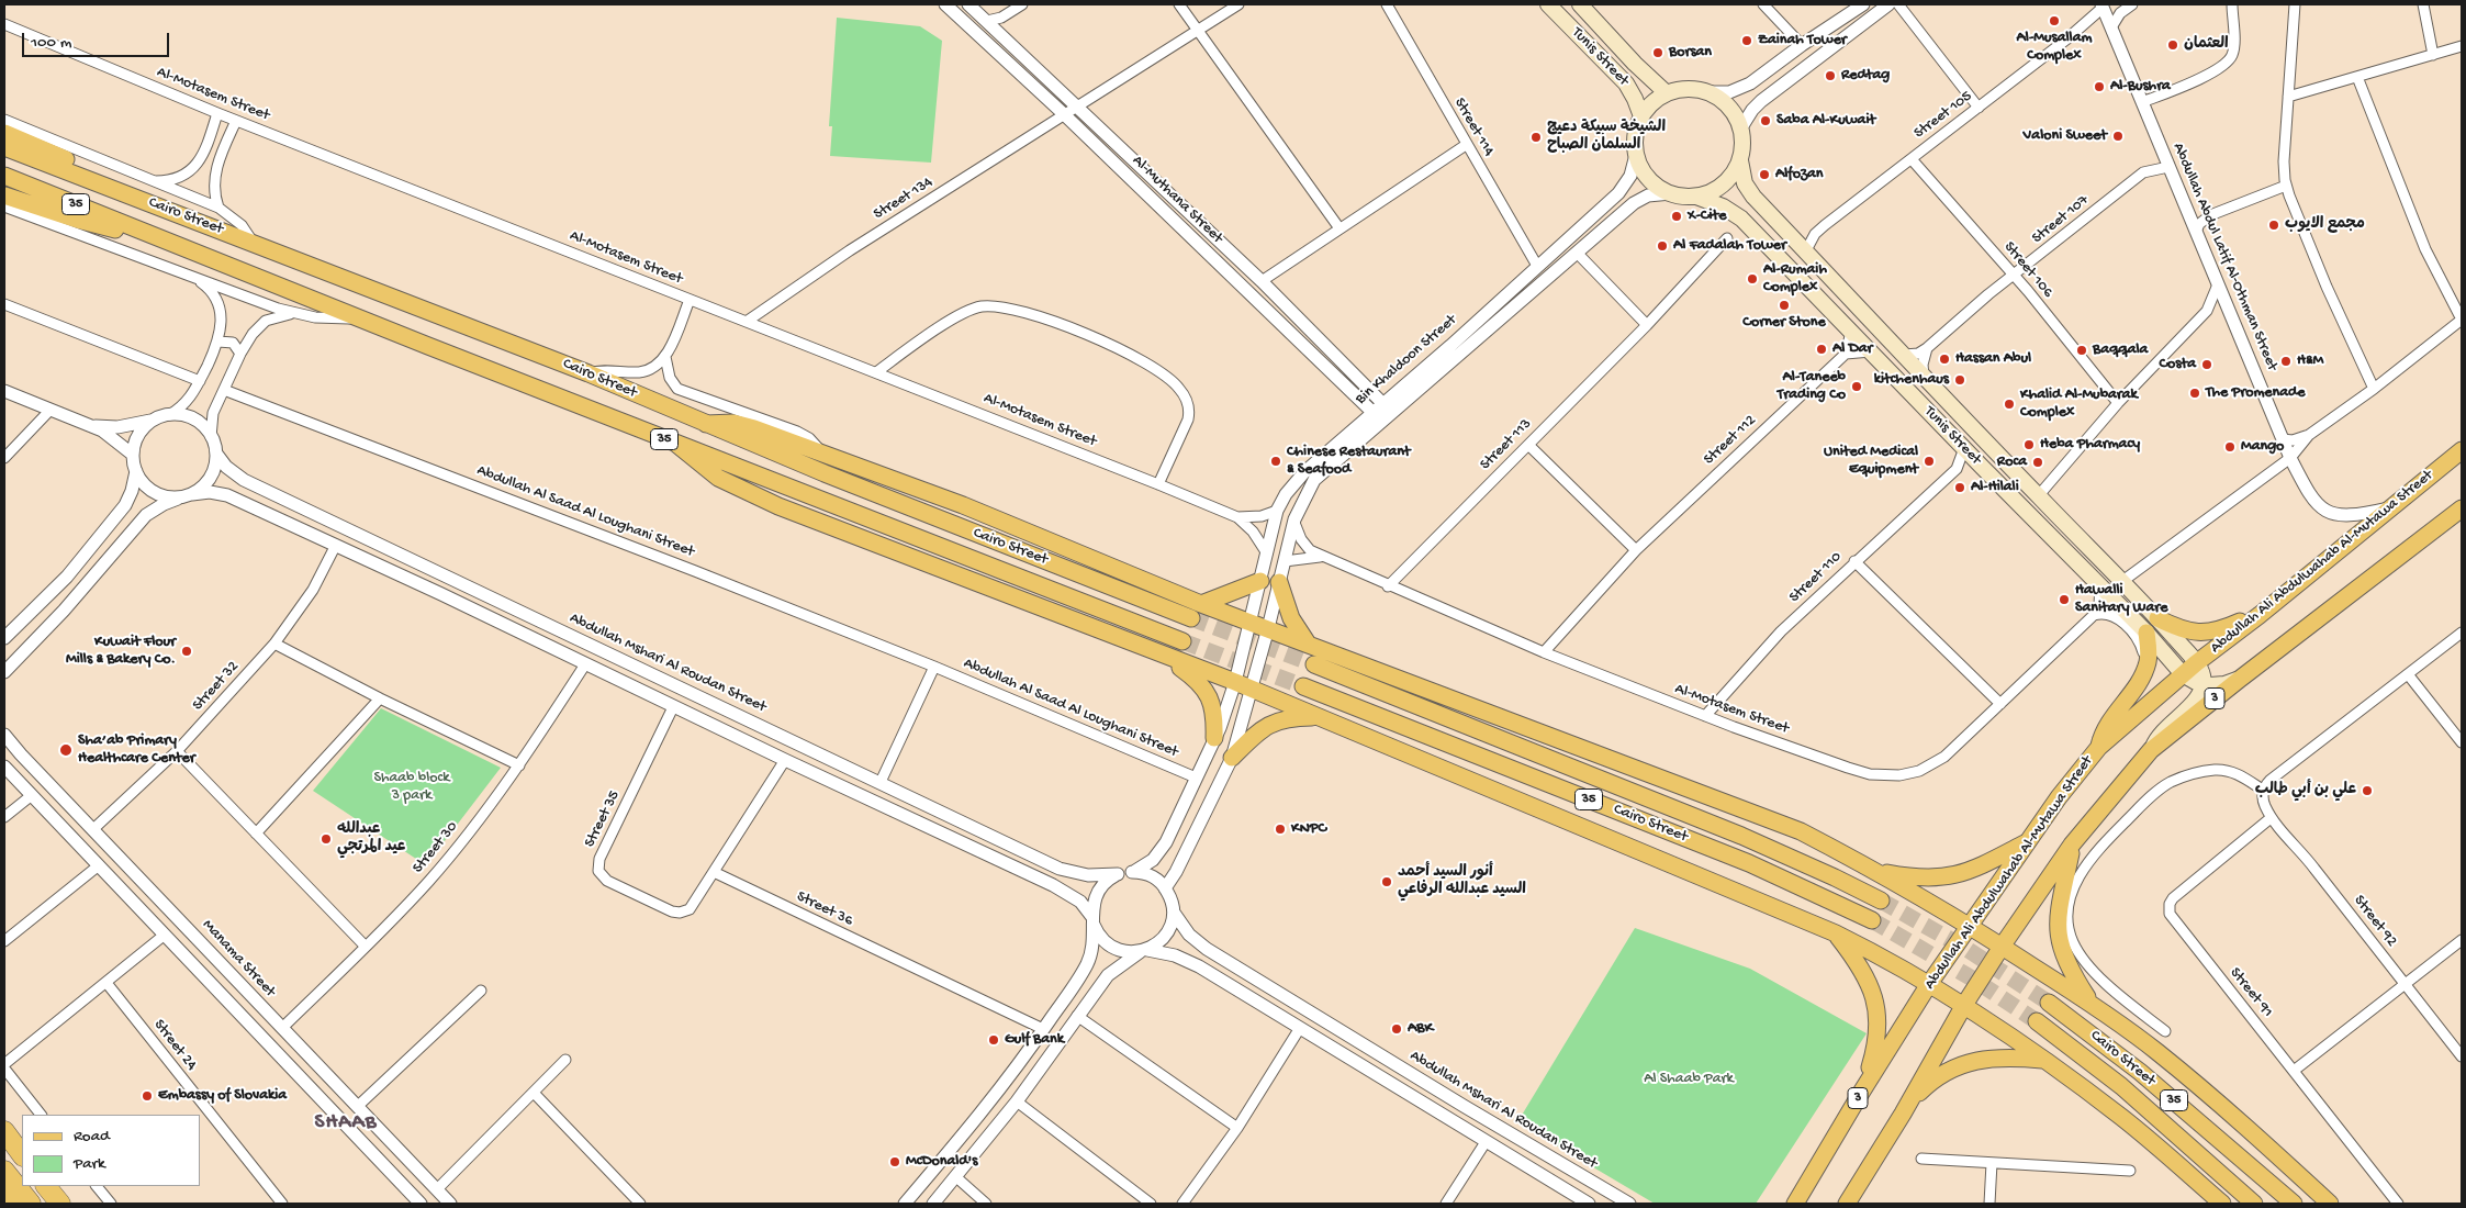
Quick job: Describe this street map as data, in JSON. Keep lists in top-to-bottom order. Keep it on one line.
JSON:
{"streets":{"main road":["Tunis Street","35","Cairo Street","Abdullah Ali Abdulwahab Al-Mutawa Street","3"],"street":["Al-Motasem Street","Street 105","Street 114","Street 134","Al-Muthana Street","Street 107","Abdullah Abdul Latif Al-Othman Street","Street 106","Bin Khaldoon Street","Street 112","Street 113","Abdullah Al Saad Al Loughani Street","Street 110","Abdullah Mshari Al Roudan Street","Street 32","Street 35","Street 30","Street 36","Street 92","Manama Street","Street 91","Street 24"]},"crossings":[["Tunis Street","Street 105"],["Tunis Street","Street 107"],["Tunis Street","Bin Khaldoon Street"],["Tunis Street","Abdullah Ali Abdulwahab Al-Mutawa Street"],["Tunis Street","Street 110"],["Tunis Street","3"],["Al-Motasem Street","Street 134"],["Al-Motasem Street","Bin Khaldoon Street"],["Al-Motasem Street","Street 112"],["Al-Motasem Street","Street 113"],["Al-Motasem Street","Street 110"],["Street 105","Abdullah Abdul Latif Al-Othman Street"],["Street 105","Street 106"],["Street 114","Bin Khaldoon Street"],["Street 134","Al-Muthana Street"],["Al-Muthana Street","Bin Khaldoon Street"],["Street 107","Abdullah Abdul Latif Al-Othman Street"],["Street 107","Street 106"],["Abdullah Abdul Latif Al-Othman Street","Abdullah Ali Abdulwahab Al-Mutawa Street"],["Street 32","Manama Street"],["Street 35","Street 36"],["Street 30","Manama Street"],["Street 92","Street 91"]],"districts":["SHAAB"],"parks":["Shaab block 3 park","Al Shaab Park"],"places":["Al-Musallam Complex","Zainah Tower","العثمان","Borsan","Redtag","Al-Bushra","Saba Al-Kuwait","Valoni Sweet","الشيخة سبيكة دعيج السلمان الصباح","Alfozan","X-Cite","مجمع الايوب","Al Fadalah Tower","Al-Rumaih Complex","Corner Stone","Al Dar","Baqqala","Hassan Abul","H&M","Costa","kitchenhaus","Al-Taneeb Trading Co","The Promenade","Khalid Al-Mubarak Complex","Heba Pharmacy","Mango","Chinese Restaurant & Seafood","United Medical Equipment","Roca","Al-Hilali","Hawalli Sanitary Ware","Kuwait Flour Mills & Bakery Co.","Sha’ab Primary Healthcare Center","علي بن أبي طالب","KNPC","عبدالله عيد المرتجي","أنور السيد أحمد السيد عبدالله الرفاعي","ABK","Gulf Bank","Embassy of Slovakia","McDonald's"],"legend":["Road","Park"],"scale_bar":"100 m"}
